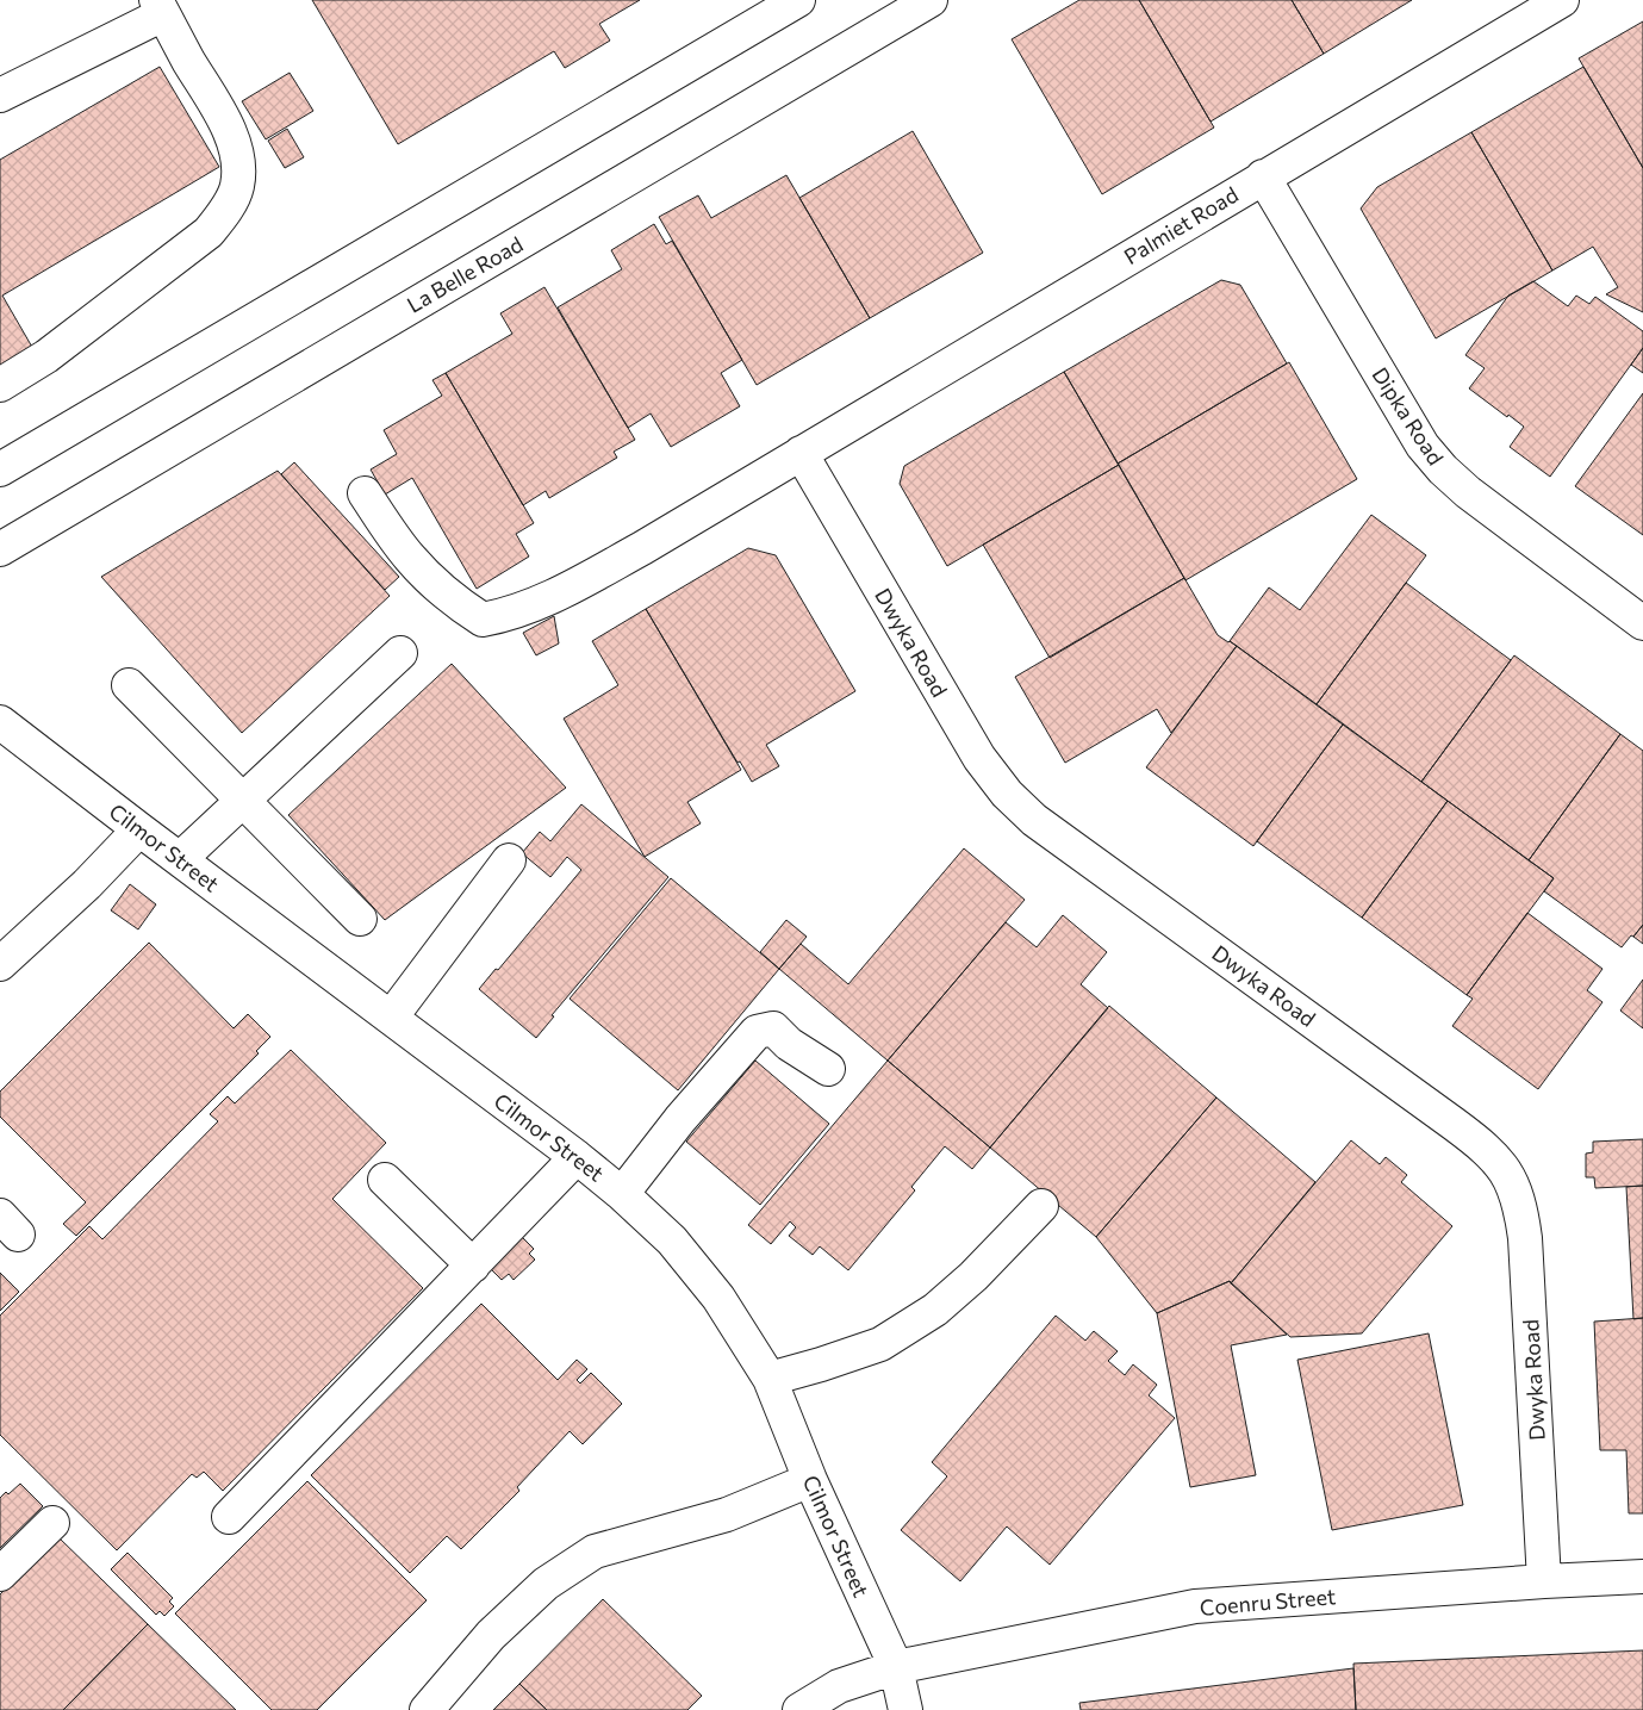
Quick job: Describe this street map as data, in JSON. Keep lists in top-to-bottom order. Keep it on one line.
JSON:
{"streets":{"street":["Palmiet Road","La Belle Road","Dipka Road","Dwyka Road","Cilmor Street","Coenru Street"]},"crossings":[["Palmiet Road","Dipka Road"],["Palmiet Road","Dwyka Road"],["Dwyka Road","Coenru Street"],["Cilmor Street","Coenru Street"]]}
